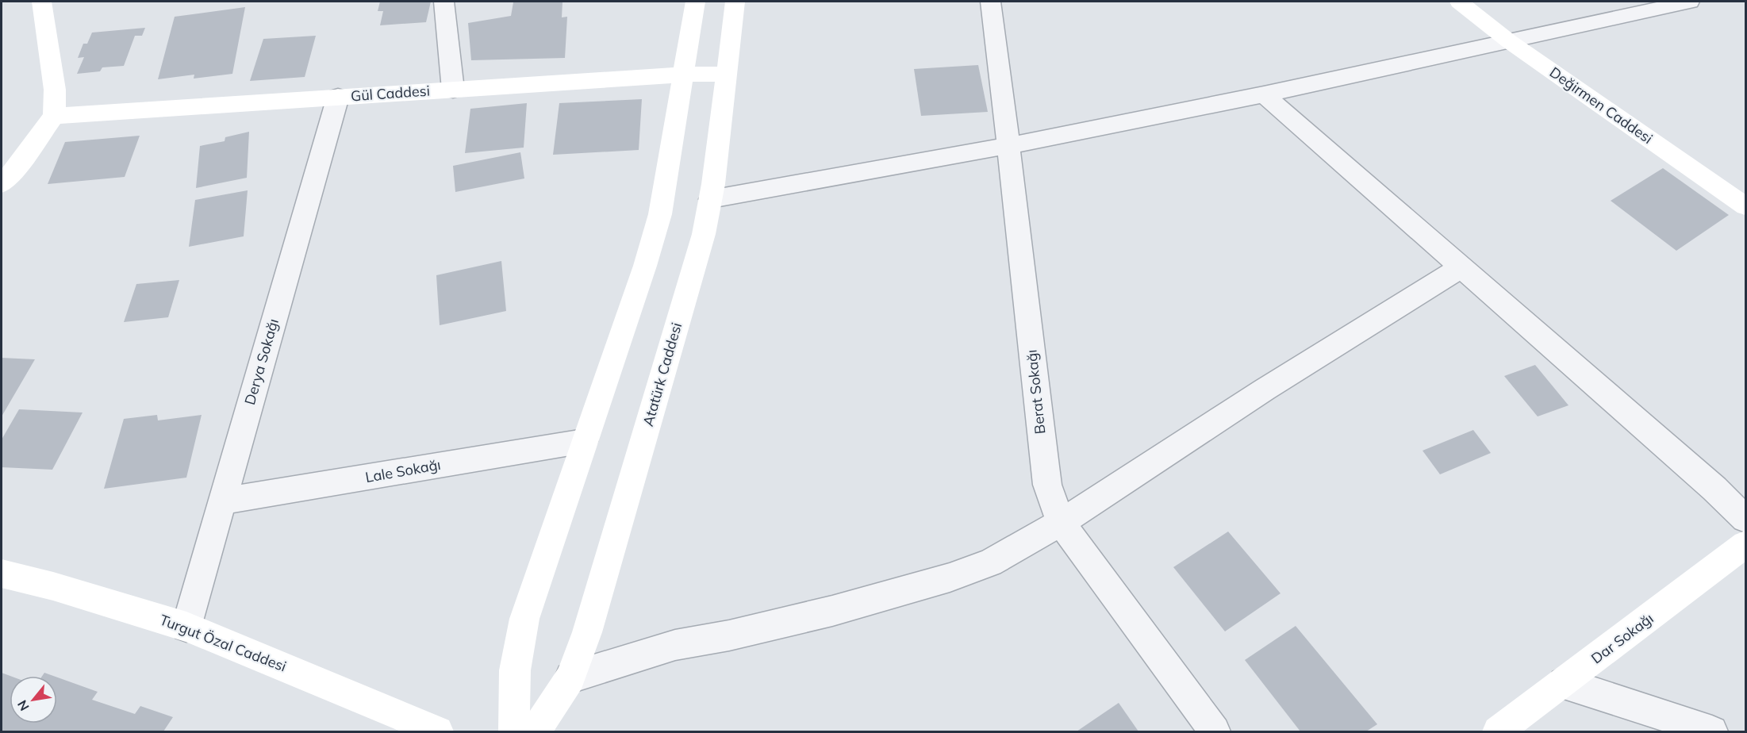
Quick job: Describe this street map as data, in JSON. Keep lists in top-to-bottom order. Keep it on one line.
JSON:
{"streets":{"street":["Gül Caddesi","Değirmen Caddesi","Derya Sokağı","Atatürk Caddesi","Berat Sokağı","Lale Sokağı","Dar Sokağı","Turgut Özal Caddesi"]},"crossings":[["Gül Caddesi","Derya Sokağı"],["Gül Caddesi","Atatürk Caddesi"],["Derya Sokağı","Lale Sokağı"],["Derya Sokağı","Turgut Özal Caddesi"]],"north":"bottom left"}
